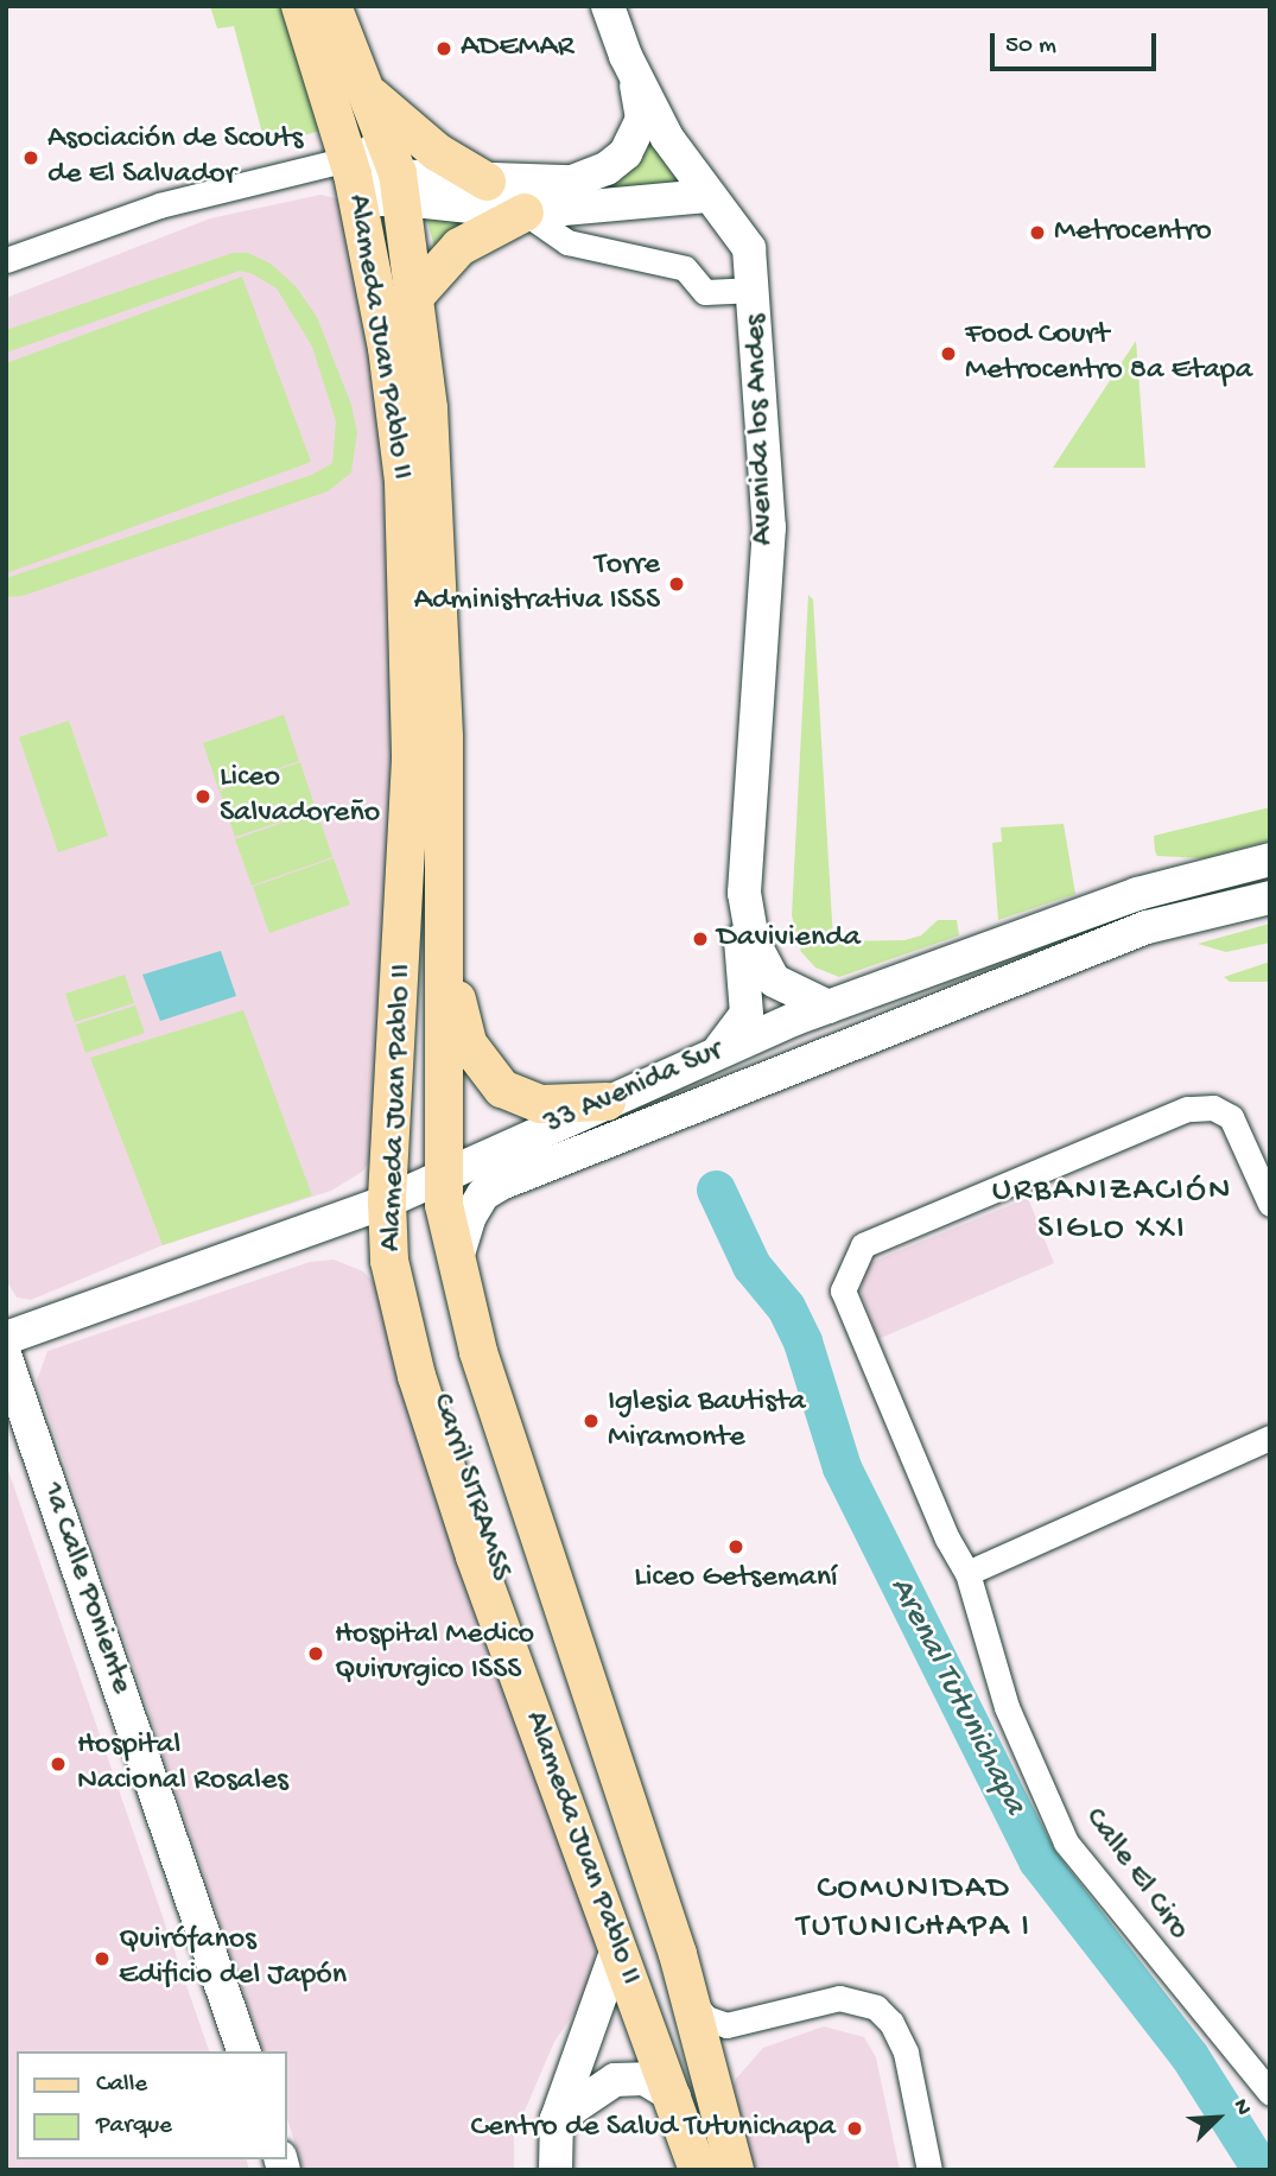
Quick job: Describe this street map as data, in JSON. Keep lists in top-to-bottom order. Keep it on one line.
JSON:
{"streets":{"main road":["Alameda Juan Pablo II","Carril SITRAMSS"],"street":["Avenida los Andes","33 Avenida Sur","1a Calle Poniente","Calle El Ciro"]},"crossings":[["Alameda Juan Pablo II","33 Avenida Sur"],["Alameda Juan Pablo II","Carril SITRAMSS"],["Avenida los Andes","33 Avenida Sur"],["33 Avenida Sur","Carril SITRAMSS"]],"districts":["URBANIZACIÓN SIGLO XXI","COMUNIDAD TUTUNICHAPA I"],"water":["Arenal Tutunichapa"],"places":["ADEMAR","Asociación de Scouts de El Salvador","Metrocentro","Food Court Metrocentro 8a Etapa","Torre Administrativa ISSS","Liceo Salvadoreño","Davivienda","Iglesia Bautista Miramonte","Liceo Getsemaní","Hospital Medico Quirurgico ISSS","Hospital Nacional Rosales","Quirófanos Edificio del Japón","Centro de Salud Tutunichapa"],"legend":["Calle","Parque"],"scale_bar":"50 m","north":"top right"}
